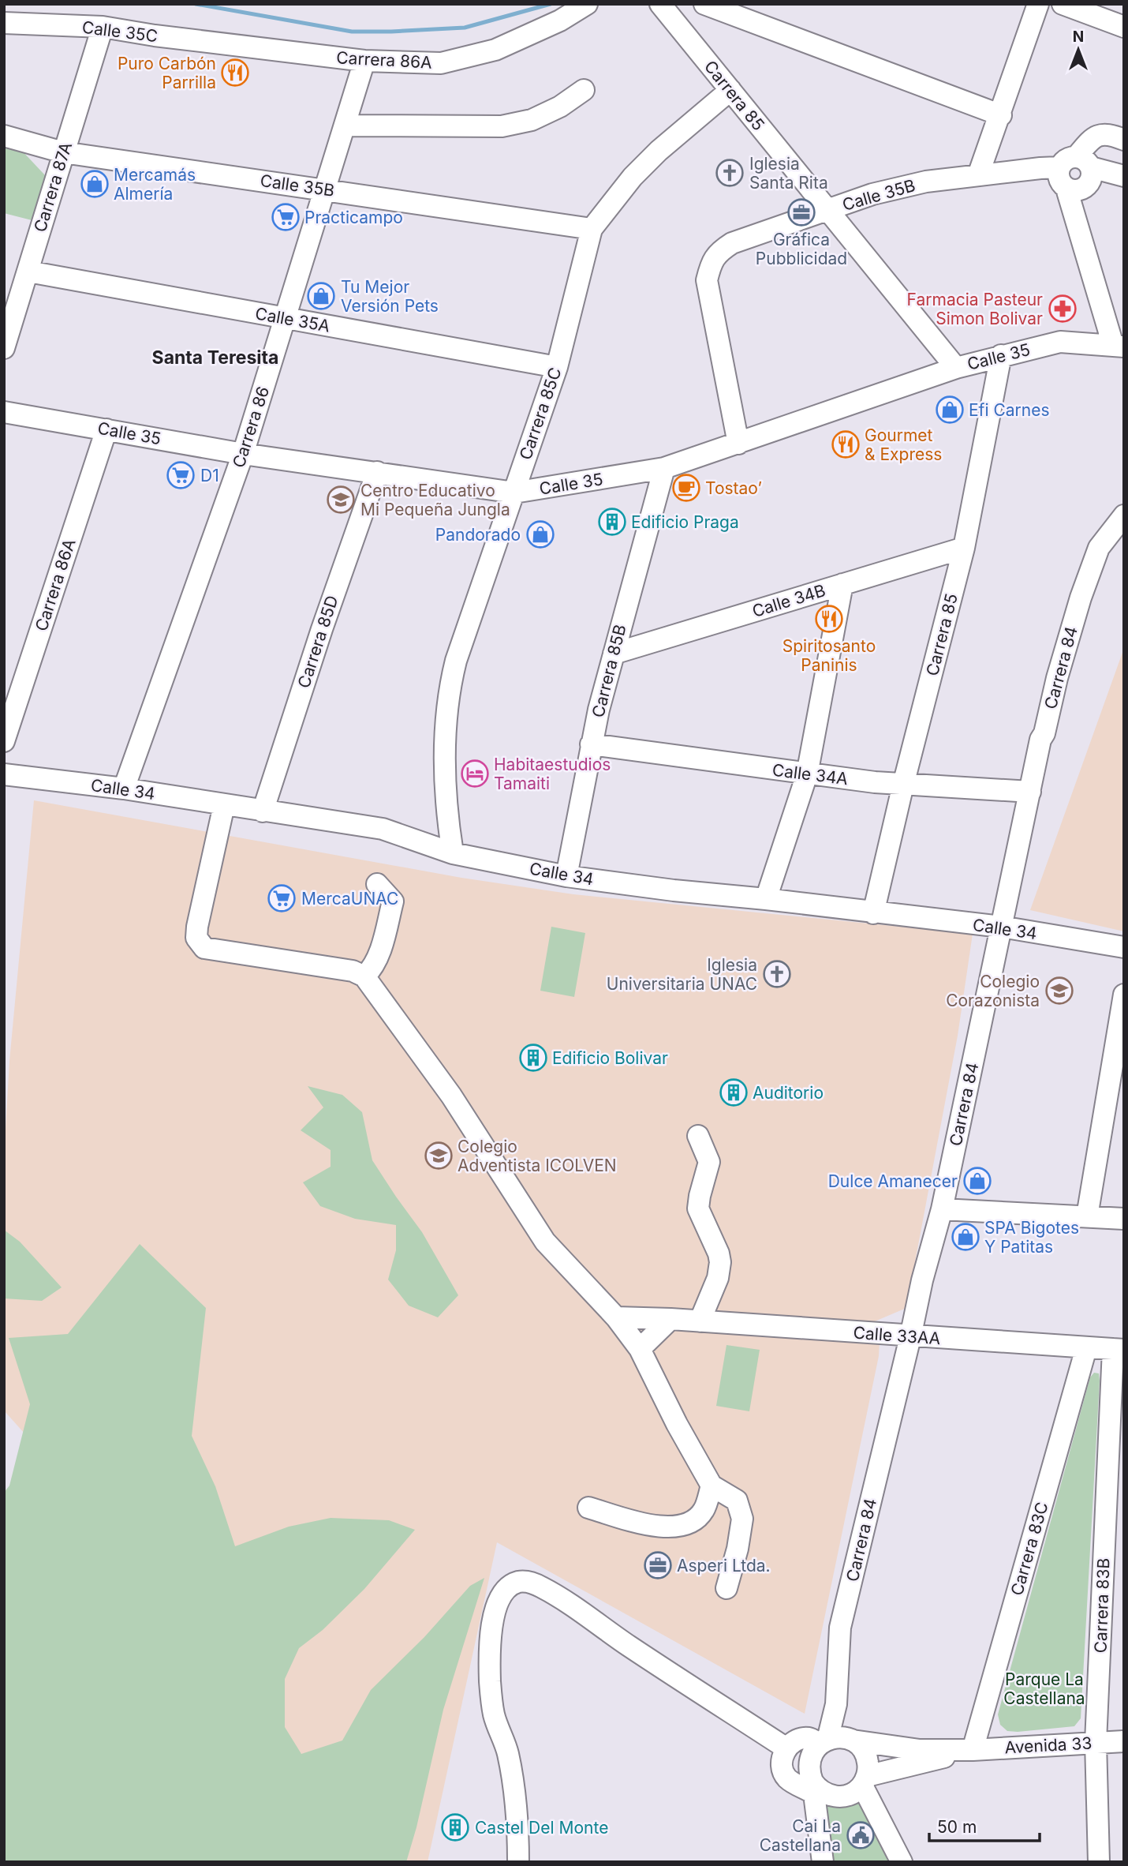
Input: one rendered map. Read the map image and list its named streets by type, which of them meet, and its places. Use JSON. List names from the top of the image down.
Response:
{
  "streets": {
    "street": [
      "Calle 35C",
      "Carrera 86A",
      "Carrera 85",
      "Calle 35B",
      "Carrera 87A",
      "Calle 35A",
      "Calle 35",
      "Carrera 85C",
      "Carrera 86",
      "Calle 34B",
      "Carrera 85D",
      "Carrera 84",
      "Carrera 85B",
      "Calle 34A",
      "Calle 34",
      "Calle 33AA",
      "Carrera 83C",
      "Carrera 83B",
      "Avenida 33"
    ]
  },
  "crossings": [
    ["Calle 35C", "Carrera 86A"],
    ["Calle 35C", "Carrera 87A"],
    ["Carrera 86A", "Calle 35"],
    ["Carrera 86A", "Carrera 86"],
    ["Carrera 85", "Calle 35B"],
    ["Carrera 85", "Calle 35"],
    ["Carrera 85", "Carrera 85C"],
    ["Carrera 85", "Calle 34B"],
    ["Carrera 85", "Calle 34A"],
    ["Carrera 85", "Calle 34"],
    ["Calle 35B", "Carrera 87A"],
    ["Calle 35B", "Calle 35"],
    ["Calle 35B", "Carrera 85C"],
    ["Calle 35B", "Carrera 86"],
    ["Carrera 87A", "Calle 35A"],
    ["Calle 35A", "Carrera 85C"],
    ["Calle 35A", "Carrera 86"],
    ["Calle 35", "Carrera 85C"],
    ["Calle 35", "Carrera 86"],
    ["Calle 35", "Carrera 85D"],
    ["Calle 35", "Carrera 85B"],
    ["Carrera 85C", "Calle 34"],
    ["Carrera 86", "Calle 34"],
    ["Calle 34B", "Carrera 85B"],
    ["Carrera 85D", "Calle 34"],
    ["Carrera 84", "Calle 34A"],
    ["Carrera 84", "Calle 34"],
    ["Carrera 84", "Calle 33AA"],
    ["Carrera 84", "Avenida 33"],
    ["Carrera 85B", "Calle 34A"],
    ["Carrera 85B", "Calle 34"],
    ["Calle 33AA", "Carrera 83C"],
    ["Calle 33AA", "Carrera 83B"],
    ["Carrera 83C", "Avenida 33"],
    ["Carrera 83B", "Avenida 33"]
  ],
  "districts": ["Santa Teresita"],
  "parks": ["Parque La Castellana"],
  "places": {
    "restaurant": ["Puro Carbón Parrilla", "Gourmet & Express", "Spiritosanto Paninis"],
    "church": ["Iglesia Santa Rita", "Iglesia Universitaria UNAC"],
    "shop": [
      "Mercamás Almería",
      "Tu Mejor Versión Pets",
      "Efi Carnes",
      "Pandorado",
      "Dulce Amanecer",
      "SPA Bigotes Y Patitas"
    ],
    "office": ["Gráfica Pubblicidad", "Asperi Ltda."],
    "supermarket": ["Practicampo", "D1", "MercaUNAC"],
    "pharmacy": ["Farmacia Pasteur Simon Bolivar"],
    "cafe": ["Tostao’"],
    "school or university": ["Centro Educativo Mi Pequeña Jungla", "Colegio Corazonista", "Colegio Adventista ICOLVEN"],
    "building": [
      "Edificio Praga",
      "Edificio Bolivar",
      "Auditorio",
      "Castel Del Monte"
    ],
    "hotel": ["Habitaestudios Tamaiti"],
    "public building": ["Cai La Castellana"]
  },
  "scale_bar": "50 m",
  "north": "top"
}
